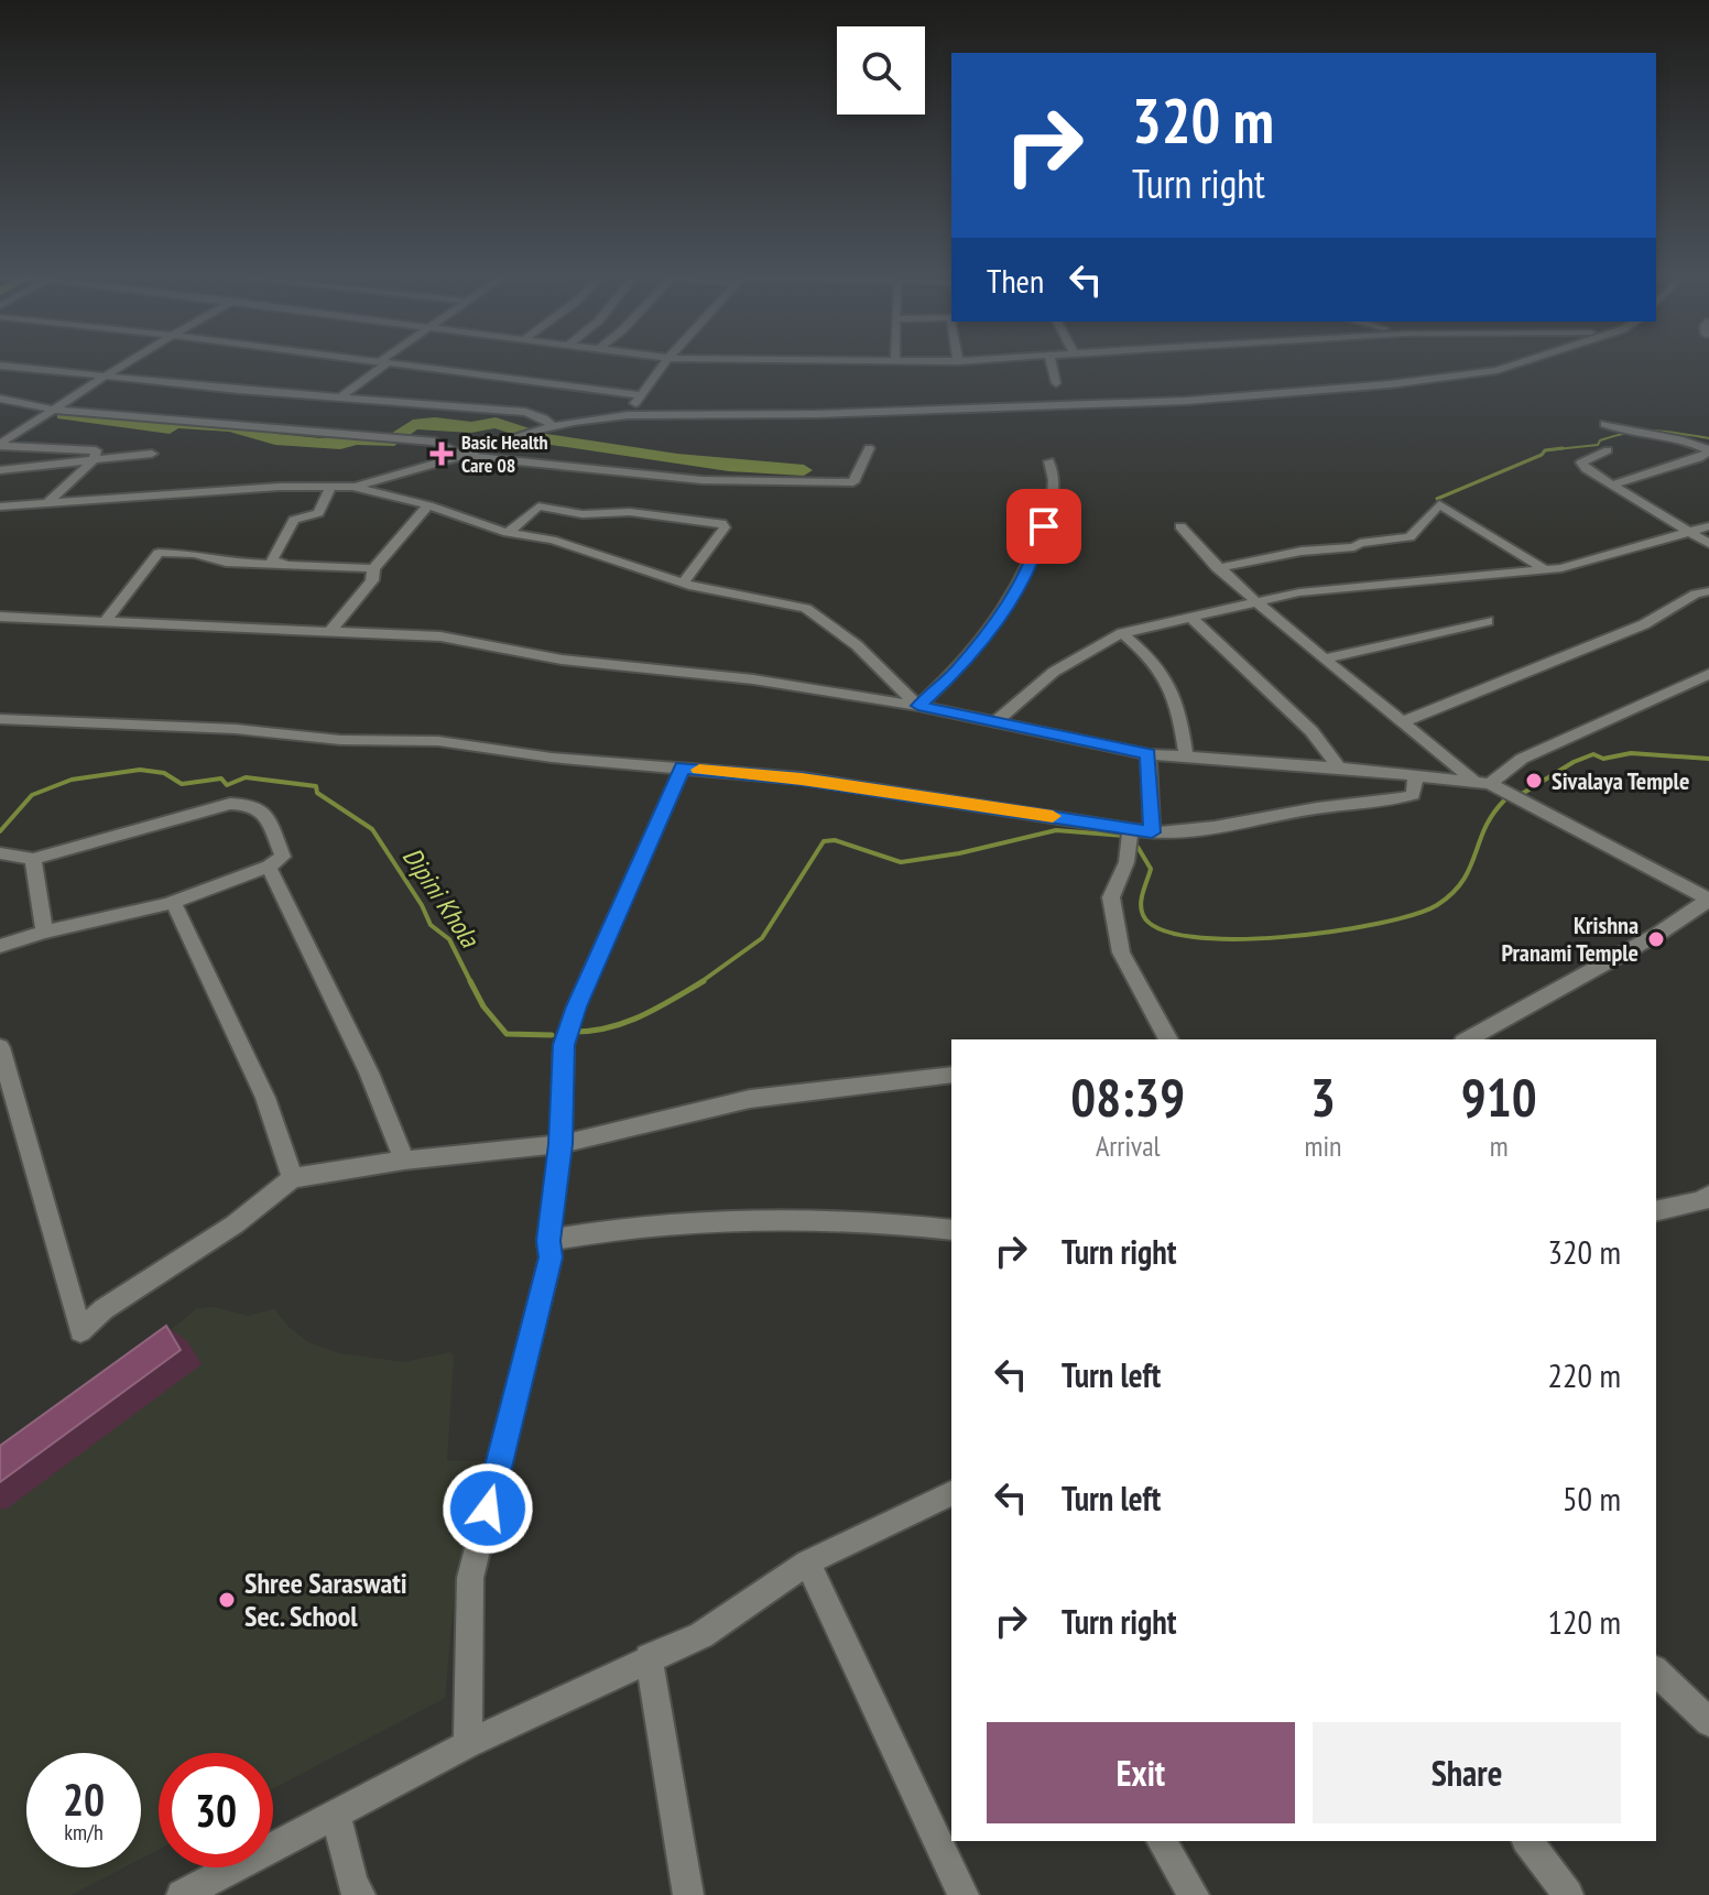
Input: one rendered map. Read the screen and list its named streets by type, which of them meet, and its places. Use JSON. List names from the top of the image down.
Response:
{
  "water": ["Dipini Khola"],
  "places": {
    "health": ["Basic Health Care 08"],
    "other": ["Sivalaya Temple", "Krishna Pranami Temple", "Shree Saraswati Sec. School"]
  },
  "page": {
    "turn": ["320 m", "Turn right"],
    "then": "Then",
    "eta": [
      "08:39",
      "Arrival",
      "3",
      "min",
      "910",
      "m"
    ],
    "list": [
      {
        "name": "Turn right",
        "value": "320 m"
      },
      {
        "name": "Turn left",
        "value": "220 m"
      },
      {
        "name": "Turn left",
        "value": "50 m"
      },
      {
        "name": "Turn right",
        "value": "120 m"
      }
    ],
    "buttons": ["Exit", "Share"],
    "speed": "20 km/h",
    "limit": "30"
  }
}
